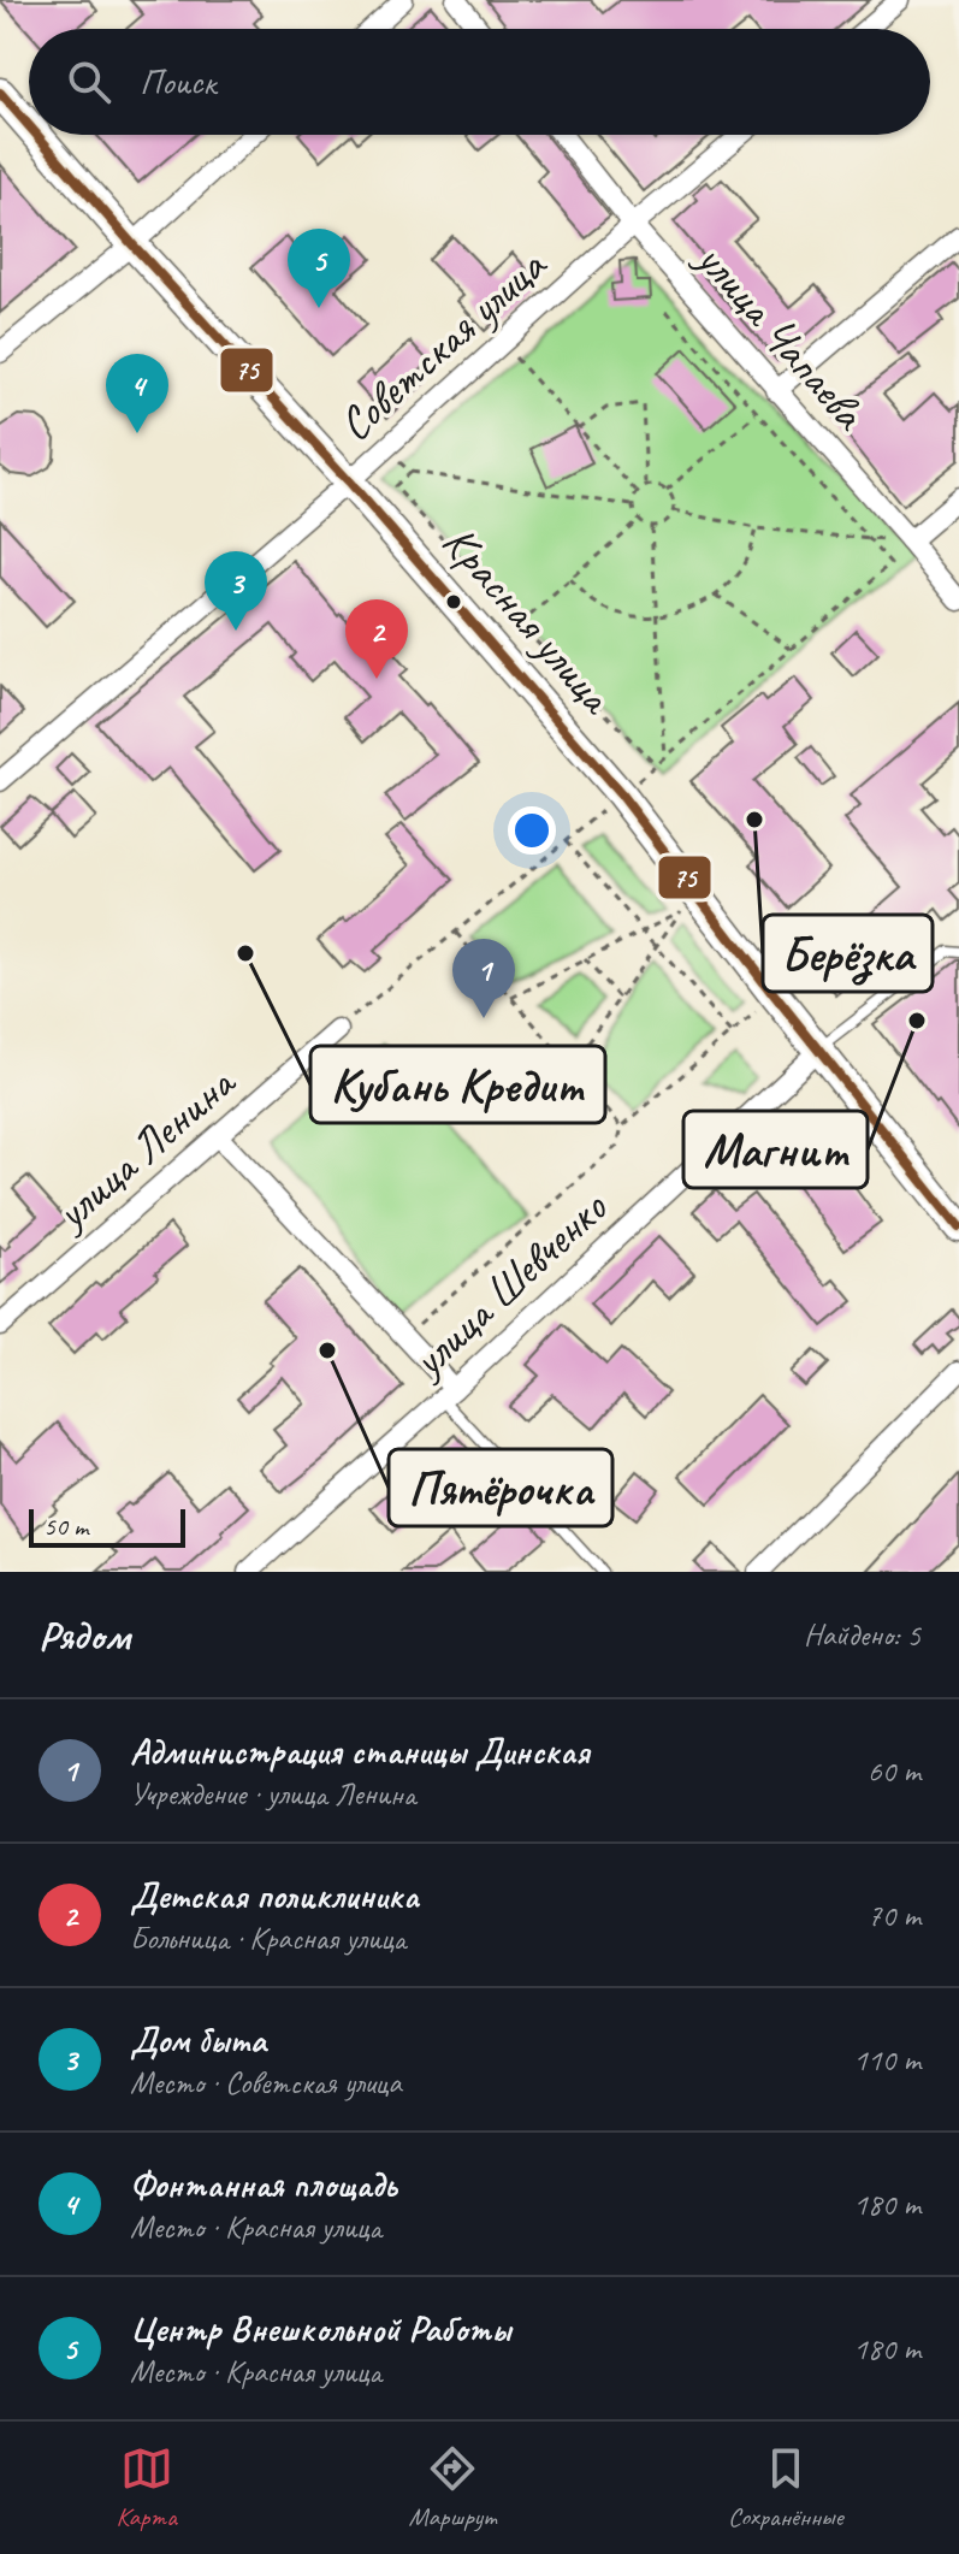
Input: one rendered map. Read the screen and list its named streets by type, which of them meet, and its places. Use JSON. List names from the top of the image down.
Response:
{
  "streets": {
    "main road": ["Красная улица"],
    "street": [
      "улица Чапаева",
      "Советская улица",
      "улица Ленина",
      "улица Шевченко"
    ]
  },
  "crossings": [
    ["улица Чапаева", "Советская улица"],
    ["Советская улица", "Красная улица"],
    ["Красная улица", "улица Шевченко"]
  ],
  "places": [
    "Берёзка",
    "Кубань Кредит",
    "Магнит",
    "Пятёрочка"
  ],
  "lines": ["transit line 75"],
  "scale_bar": "50 m",
  "page": {
    "search": "Поиск",
    "pins": [
      "5",
      "4",
      "3",
      "2",
      "1"
    ],
    "scale": "50 m",
    "heading": ["Рядом", "Найдено: 5"],
    "list": [
      {
        "mark": "1",
        "name": "Администрация станицы Динская",
        "note": "Учреждение · улица Ленина",
        "value": "60 m"
      },
      {
        "mark": "2",
        "name": "Детская поликлиника",
        "note": "Больница · Красная улица",
        "value": "70 m"
      },
      {
        "mark": "3",
        "name": "Дом быта",
        "note": "Место · Советская улица",
        "value": "110 m"
      },
      {
        "mark": "4",
        "name": "Фонтанная площадь",
        "note": "Место · Красная улица",
        "value": "180 m"
      },
      {
        "mark": "5",
        "name": "Центр Внешкольной Работы",
        "note": "Место · Красная улица",
        "value": "180 m"
      }
    ],
    "nav": ["Карта", "Маршрут", "Сохранённые"]
  }
}
